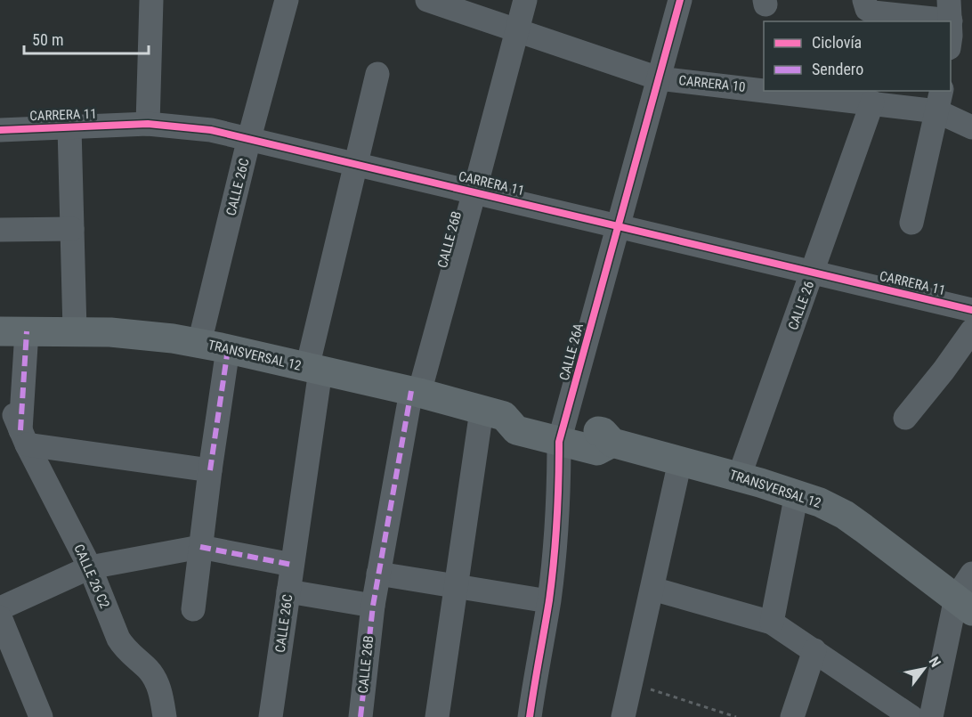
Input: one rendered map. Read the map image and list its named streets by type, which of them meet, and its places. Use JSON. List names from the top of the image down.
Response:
{
  "streets": {
    "main road": ["TRANSVERSAL 12"],
    "street": [
      "CARRERA 10",
      "CARRERA 11",
      "CALLE 26C",
      "CALLE 26B",
      "CALLE 26",
      "CALLE 26A",
      "CALLE 26 C2"
    ]
  },
  "crossings": [
    ["CARRERA 10", "CALLE 26B"],
    ["CARRERA 10", "CALLE 26"],
    ["CARRERA 10", "CALLE 26A"],
    ["CARRERA 11", "CALLE 26C"],
    ["CARRERA 11", "CALLE 26B"],
    ["CARRERA 11", "CALLE 26"],
    ["CARRERA 11", "CALLE 26A"],
    ["CALLE 26C", "TRANSVERSAL 12"],
    ["CALLE 26B", "TRANSVERSAL 12"],
    ["CALLE 26", "TRANSVERSAL 12"],
    ["CALLE 26A", "TRANSVERSAL 12"]
  ],
  "legend": ["Ciclovía", "Sendero"],
  "scale_bar": "50 m",
  "north": "top right"
}
